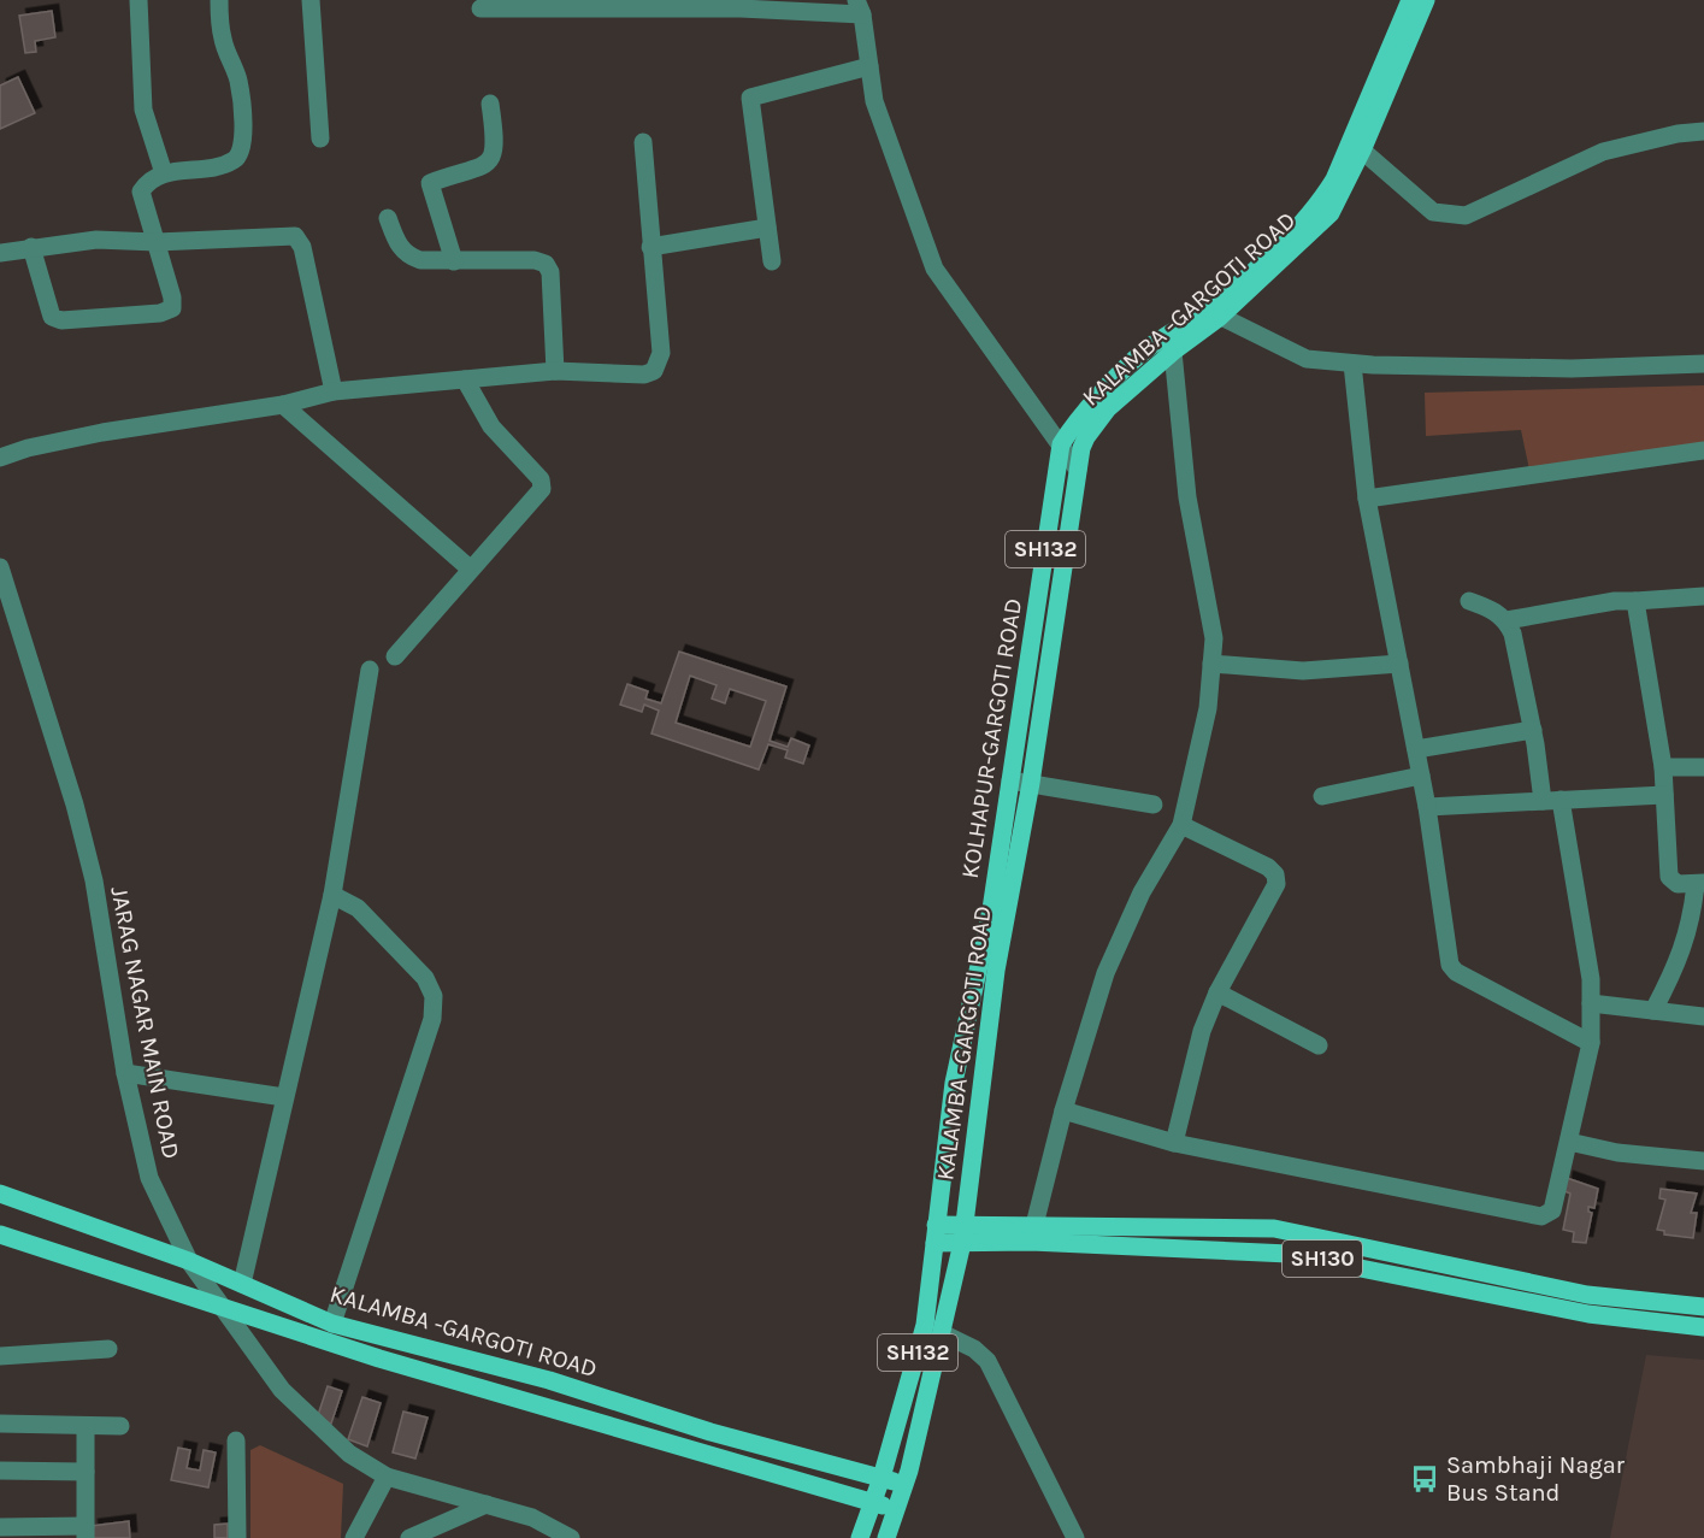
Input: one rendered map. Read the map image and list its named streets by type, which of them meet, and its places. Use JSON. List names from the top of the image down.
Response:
{
  "streets": {
    "main road": [
      "KALAMBA -GARGOTI ROAD",
      "SH132",
      "KOLHAPUR-GARGOTI ROAD",
      "SH130"
    ],
    "street": ["JARAG NAGAR MAIN ROAD"]
  },
  "crossings": [
    ["KALAMBA -GARGOTI ROAD", "KOLHAPUR-GARGOTI ROAD"],
    ["KALAMBA -GARGOTI ROAD", "JARAG NAGAR MAIN ROAD"],
    ["KALAMBA -GARGOTI ROAD", "SH130"],
    ["KOLHAPUR-GARGOTI ROAD", "SH130"]
  ],
  "places": {
    "bus stop": ["Sambhaji Nagar Bus Stand"]
  }
}
